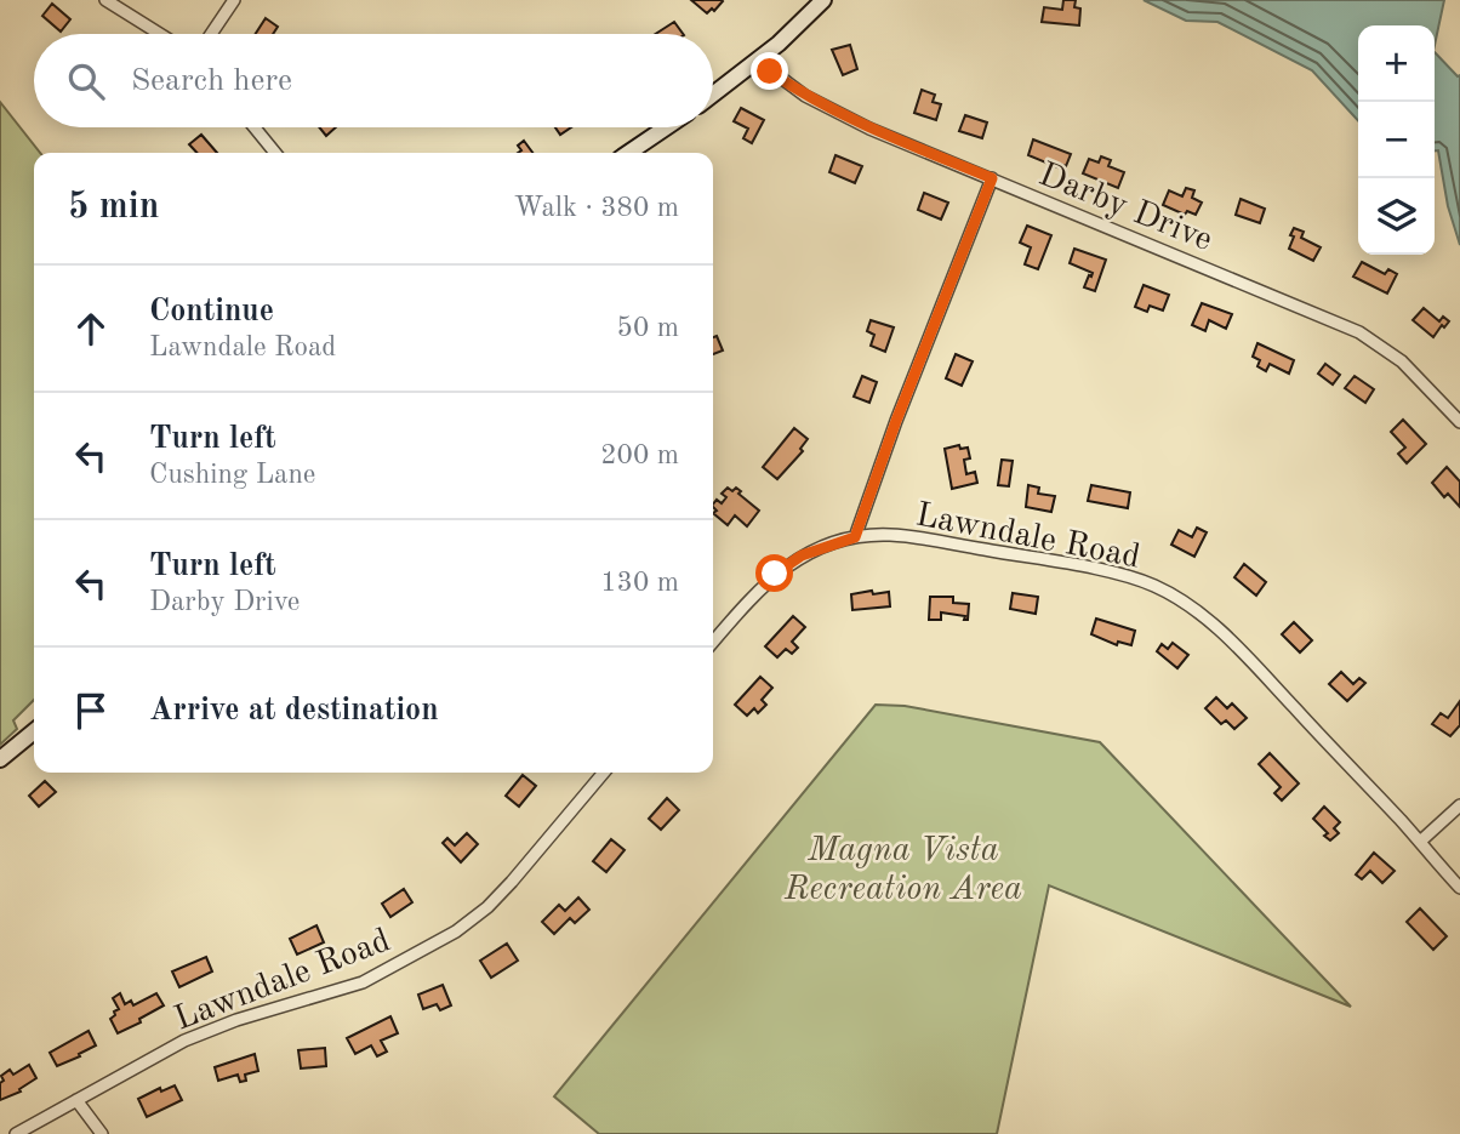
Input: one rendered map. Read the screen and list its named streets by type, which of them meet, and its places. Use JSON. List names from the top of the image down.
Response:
{
  "streets": {
    "street": ["Darby Drive", "Lawndale Road"]
  },
  "parks": ["Magna Vista Recreation Area"],
  "page": {
    "map_buttons": ["+", "−"],
    "search": "Search here",
    "heading": ["5 min", "Walk · 380 m"],
    "list": [
      ["Continue", "Lawndale Road", "50 m"],
      ["Turn left", "Cushing Lane", "200 m"],
      ["Turn left", "Darby Drive", "130 m"],
      "Arrive at destination"
    ]
  }
}
